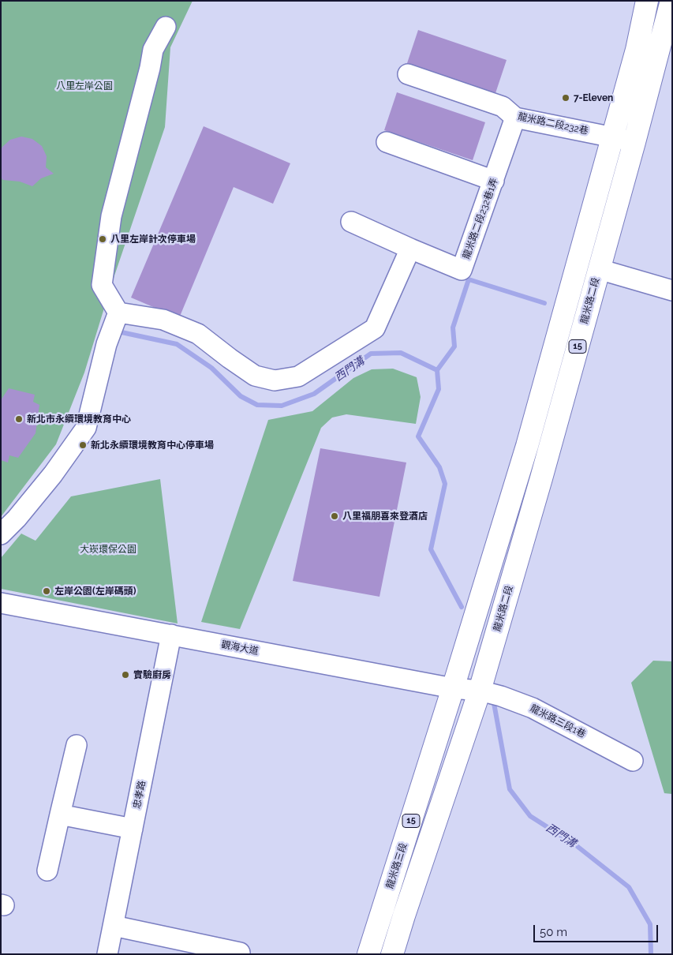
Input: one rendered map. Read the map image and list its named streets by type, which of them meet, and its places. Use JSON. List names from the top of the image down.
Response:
{
  "streets": {
    "main road": ["龍米路二段", "15", "龍米路三段"],
    "street": [
      "龍米路二段232巷",
      "龍米路二段232巷1弄",
      "觀海大道",
      "龍米路三段1巷",
      "忠孝路"
    ]
  },
  "crossings": [
    ["龍米路二段232巷", "龍米路二段232巷1弄"],
    ["龍米路二段232巷", "龍米路二段"],
    ["龍米路二段232巷", "15"],
    ["龍米路二段", "15"],
    ["龍米路二段", "觀海大道"],
    ["龍米路二段", "龍米路三段1巷"],
    ["15", "觀海大道"],
    ["15", "龍米路三段1巷"],
    ["15", "龍米路三段"],
    ["觀海大道", "龍米路三段1巷"],
    ["觀海大道", "忠孝路"],
    ["觀海大道", "龍米路三段"]
  ],
  "water": ["西門溝"],
  "parks": ["八里左岸公園", "大崁環保公園"],
  "places": [
    "7-Eleven",
    "八里左岸計次停車場",
    "新北市永續環境教育中心",
    "新北永續環境教育中心停車場",
    "八里福朋喜來登酒店",
    "左岸公園(左岸碼頭)",
    "實驗廚房"
  ],
  "scale_bar": "50 m"
}
